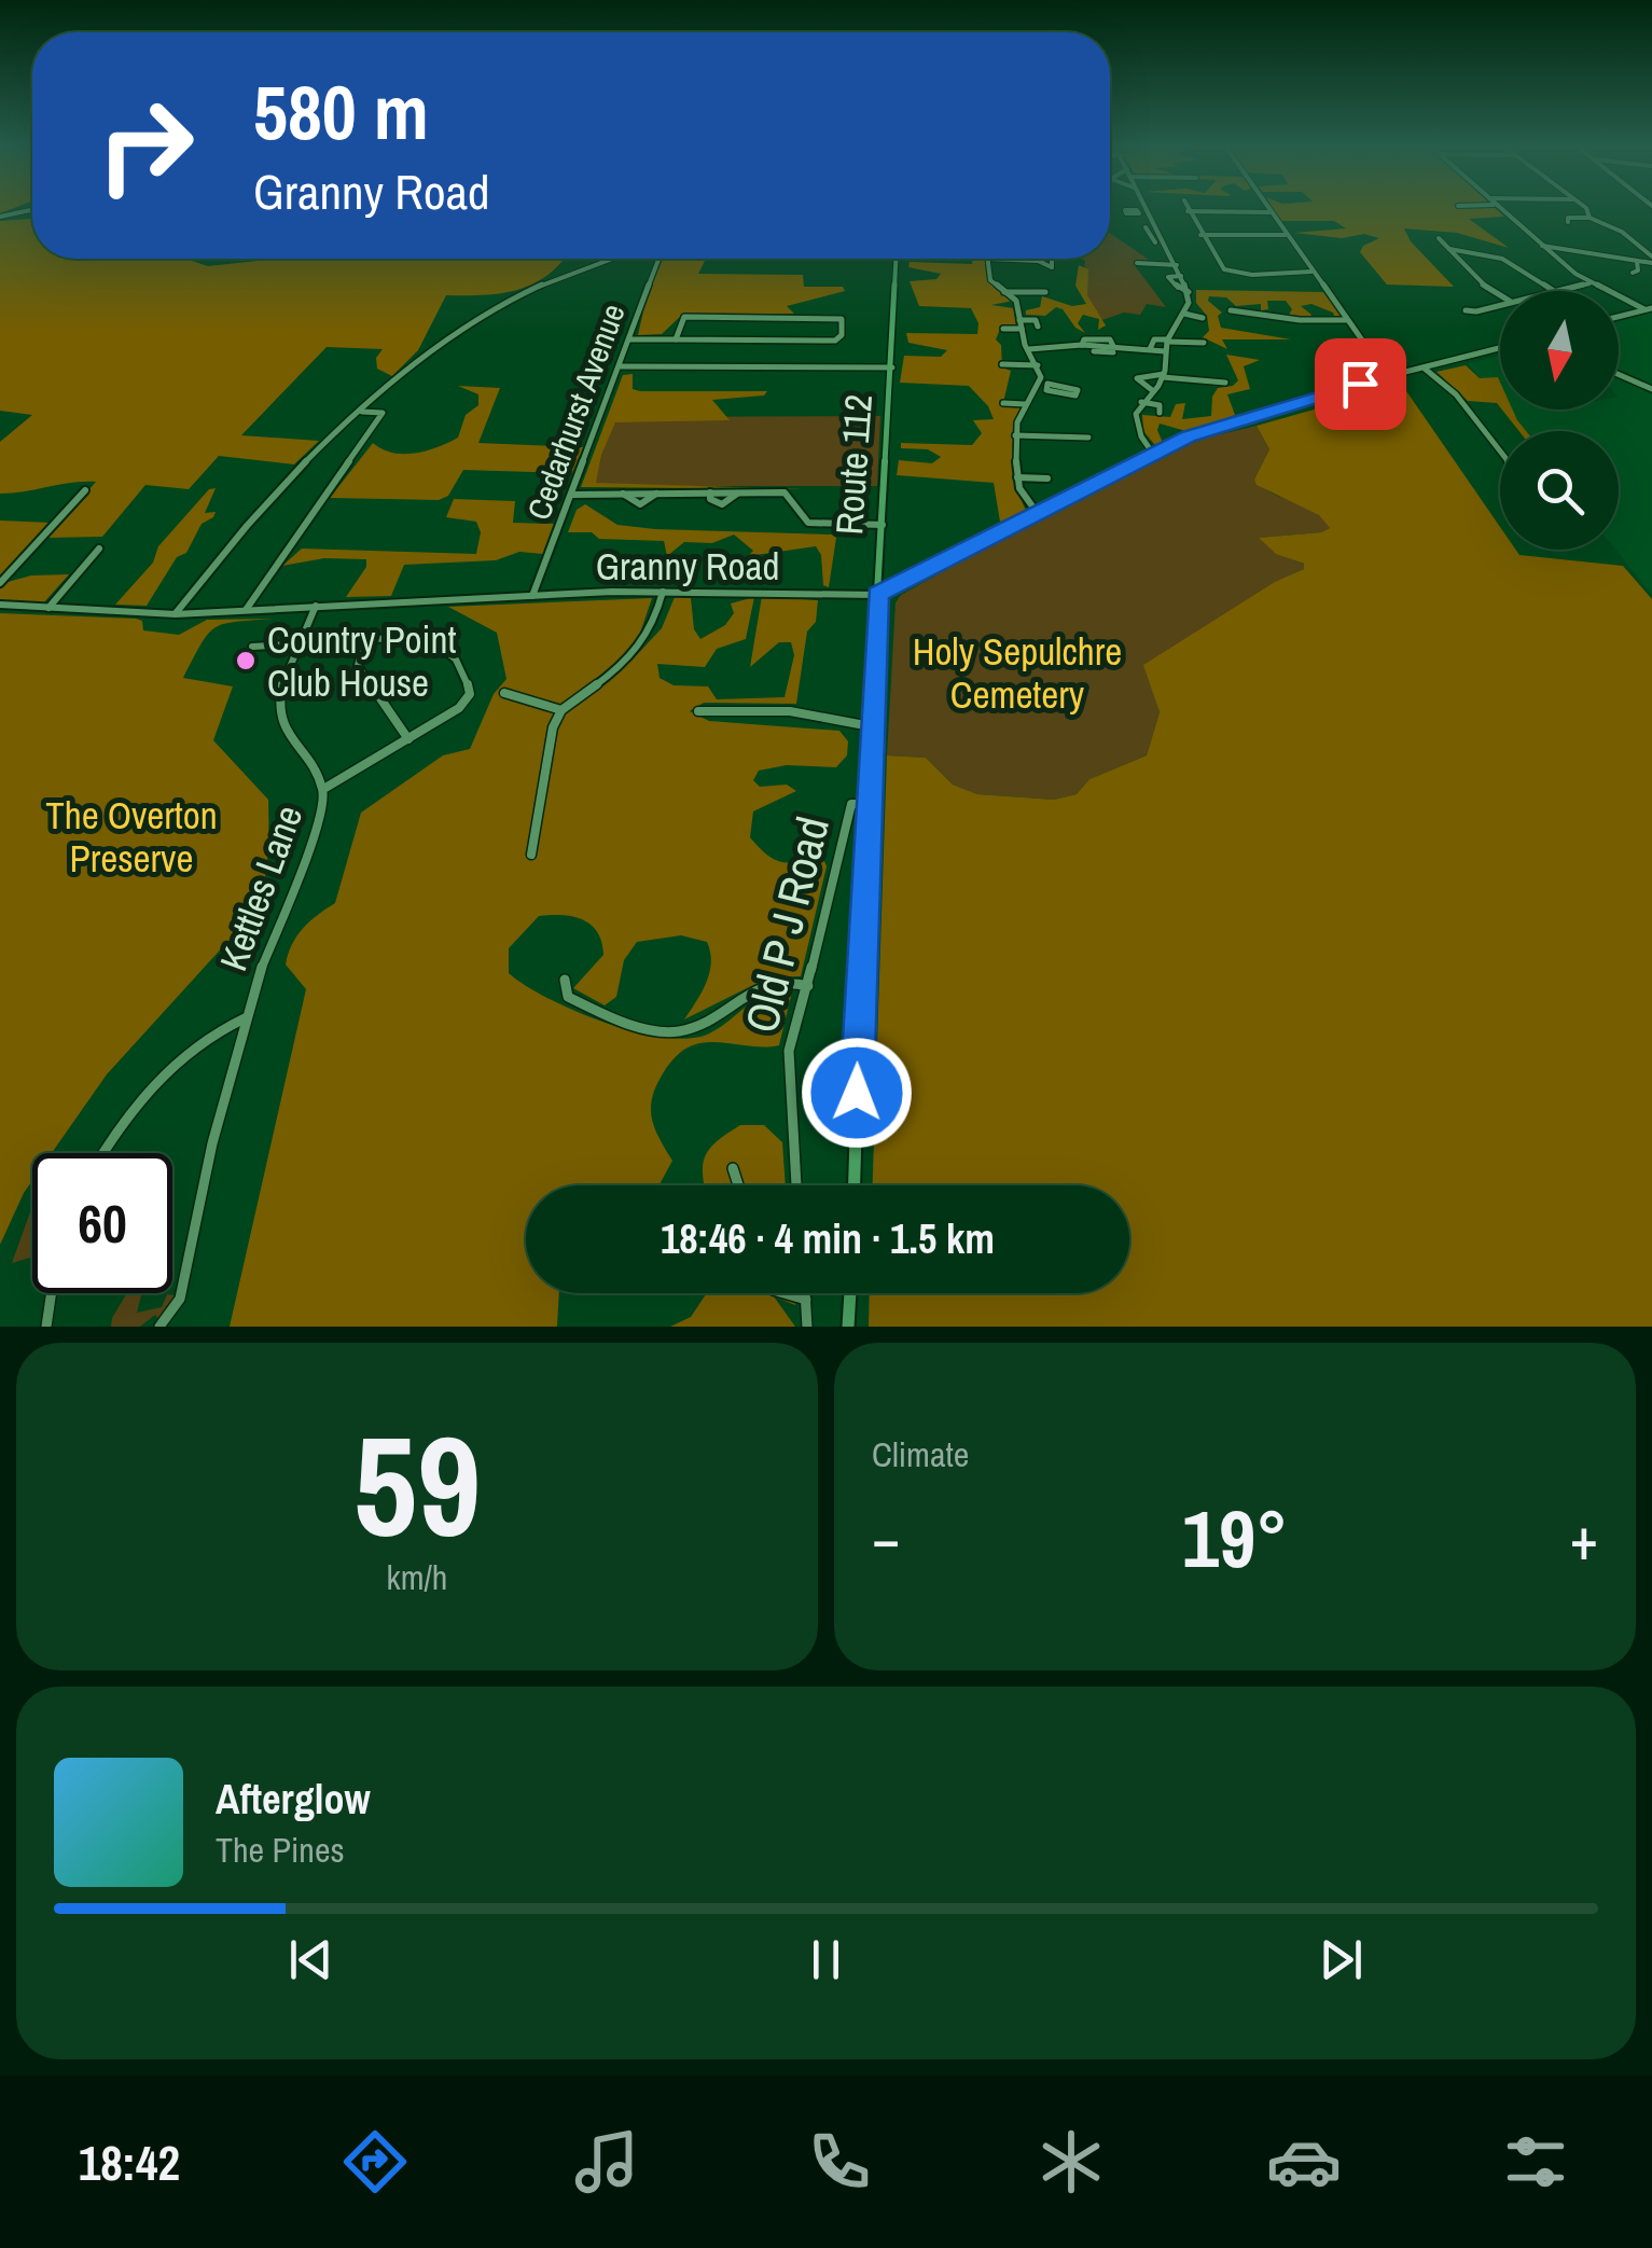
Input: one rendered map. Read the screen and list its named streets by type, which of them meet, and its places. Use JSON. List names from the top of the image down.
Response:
{
  "streets": {
    "main road": ["Route 112"],
    "street": [
      "Cedarhurst Avenue",
      "Granny Road",
      "Kettles Lane",
      "Old P J Road"
    ]
  },
  "crossings": [
    ["Cedarhurst Avenue", "Granny Road"],
    ["Route 112", "Granny Road"],
    ["Route 112", "Old P J Road"],
    ["Granny Road", "Kettles Lane"]
  ],
  "parks": ["Holy Sepulchre Cemetery", "The Overton Preserve"],
  "places": ["Country Point Club House"],
  "north": "bottom",
  "page": {
    "turn": ["580 m", "Granny Road"],
    "limit": "60",
    "trip": "18:46 · 4 min · 1.5 km",
    "tile": [
      ["59", "km/h"],
      "Climate"
    ],
    "heat": ["−", "19°", "+"],
    "song": ["Afterglow", "The Pines"],
    "tabs": "18:42"
  }
}
